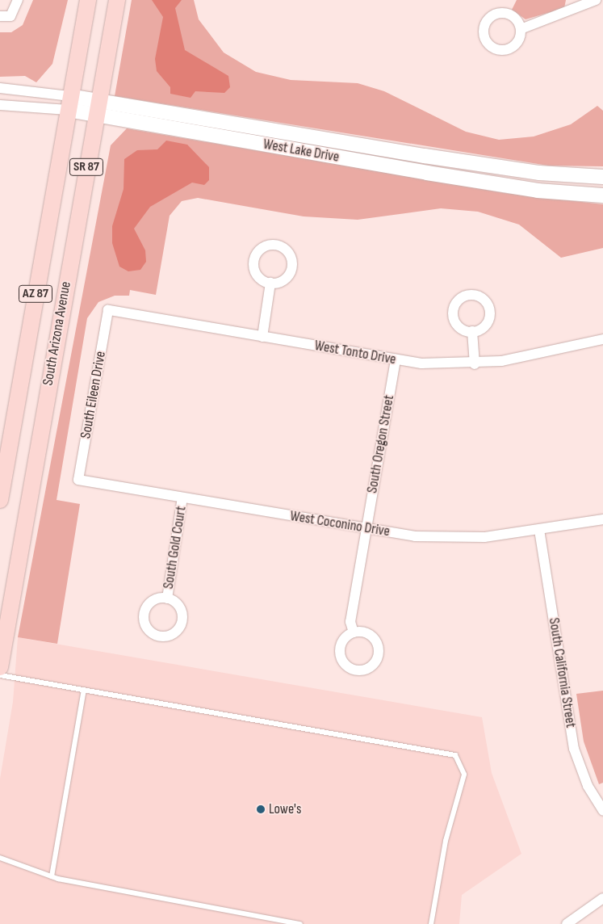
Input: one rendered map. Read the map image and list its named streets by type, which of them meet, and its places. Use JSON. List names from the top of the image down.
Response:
{
  "streets": {
    "main road": ["SR 87", "AZ 87", "South Arizona Avenue"],
    "street": [
      "West Lake Drive",
      "West Tonto Drive",
      "South Eileen Drive",
      "South Oregon Street",
      "West Coconino Drive",
      "South Gold Court",
      "South California Street"
    ]
  },
  "crossings": [
    ["West Lake Drive", "South Arizona Avenue"],
    ["West Tonto Drive", "South Eileen Drive"],
    ["West Tonto Drive", "South Oregon Street"],
    ["South Eileen Drive", "West Coconino Drive"],
    ["South Oregon Street", "West Coconino Drive"],
    ["West Coconino Drive", "South Gold Court"],
    ["West Coconino Drive", "South California Street"]
  ],
  "places": ["Lowe's"]
}
